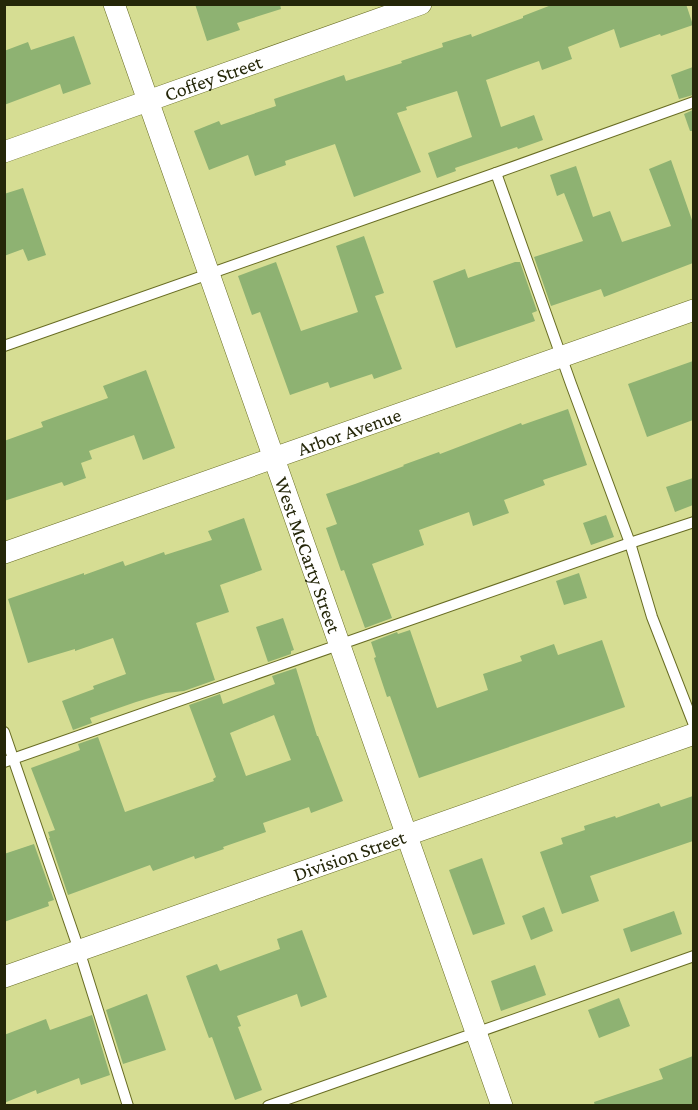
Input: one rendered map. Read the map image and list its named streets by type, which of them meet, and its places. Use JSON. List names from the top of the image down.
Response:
{
  "streets": {
    "street": [
      "Coffey Street",
      "Arbor Avenue",
      "West McCarty Street",
      "Division Street"
    ]
  },
  "crossings": [
    ["Coffey Street", "West McCarty Street"],
    ["Arbor Avenue", "West McCarty Street"],
    ["West McCarty Street", "Division Street"]
  ]
}
